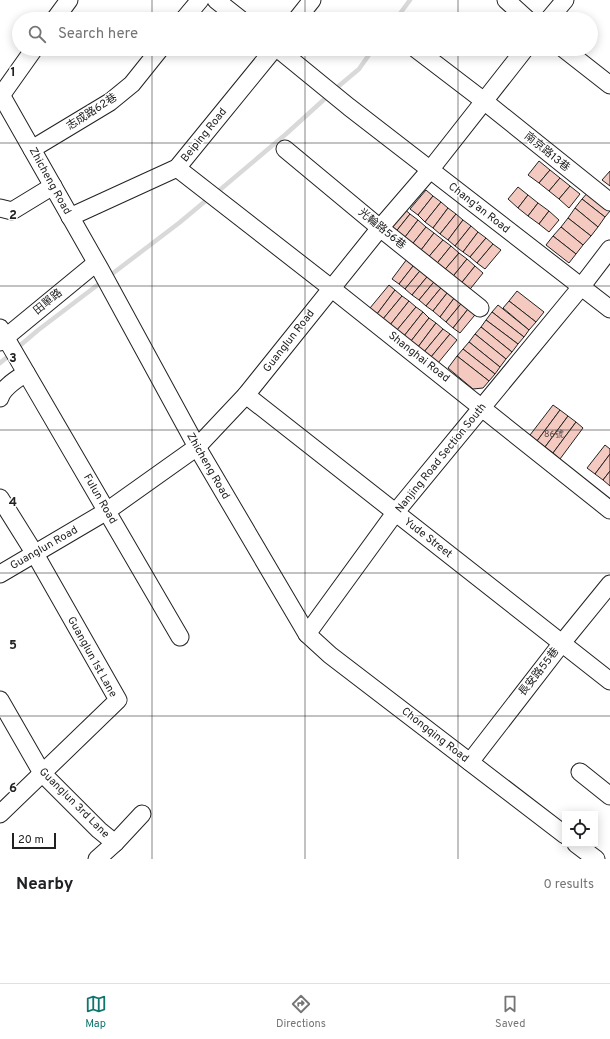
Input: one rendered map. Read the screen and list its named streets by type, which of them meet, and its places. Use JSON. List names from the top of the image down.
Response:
{
  "streets": {
    "street": [
      "志成路62巷",
      "Beiping Road",
      "南京路13巷",
      "Zhicheng Road",
      "Chang'an Road",
      "光輪路56巷",
      "田單路",
      "Guanglun Road",
      "Shanghai Road",
      "Nanjing Road Section South",
      "Fulun Road",
      "Yude Street",
      "Guanglun 1st Lane",
      "長安路55巷",
      "Chongqing Road",
      "Guanglun 3rd Lane"
    ]
  },
  "crossings": [
    ["志成路62巷", "Zhicheng Road"],
    ["Beiping Road", "Zhicheng Road"],
    ["Beiping Road", "Shanghai Road"],
    ["南京路13巷", "Guanglun Road"],
    ["Zhicheng Road", "田單路"],
    ["Zhicheng Road", "Guanglun Road"],
    ["Zhicheng Road", "Nanjing Road Section South"],
    ["Zhicheng Road", "Chongqing Road"],
    ["Chang'an Road", "Guanglun Road"],
    ["Chang'an Road", "Nanjing Road Section South"],
    ["光輪路56巷", "Guanglun Road"],
    ["田單路", "Fulun Road"],
    ["Guanglun Road", "Shanghai Road"],
    ["Guanglun Road", "Fulun Road"],
    ["Guanglun Road", "Yude Street"],
    ["Guanglun Road", "Guanglun 1st Lane"],
    ["Shanghai Road", "Nanjing Road Section South"],
    ["Nanjing Road Section South", "Yude Street"],
    ["Nanjing Road Section South", "Chongqing Road"],
    ["Yude Street", "長安路55巷"],
    ["Guanglun 1st Lane", "Guanglun 3rd Lane"],
    ["長安路55巷", "Chongqing Road"]
  ],
  "house_numbers": ["86號"],
  "scale_bar": "20 m",
  "page": {
    "search": "Search here",
    "scale": "20 m",
    "heading": ["Nearby", "0 results"],
    "nav": ["Map", "Directions", "Saved"]
  },
  "grid": {
    "rows": [
      "1",
      "2",
      "3",
      "4",
      "5",
      "6"
    ]
  }
}
